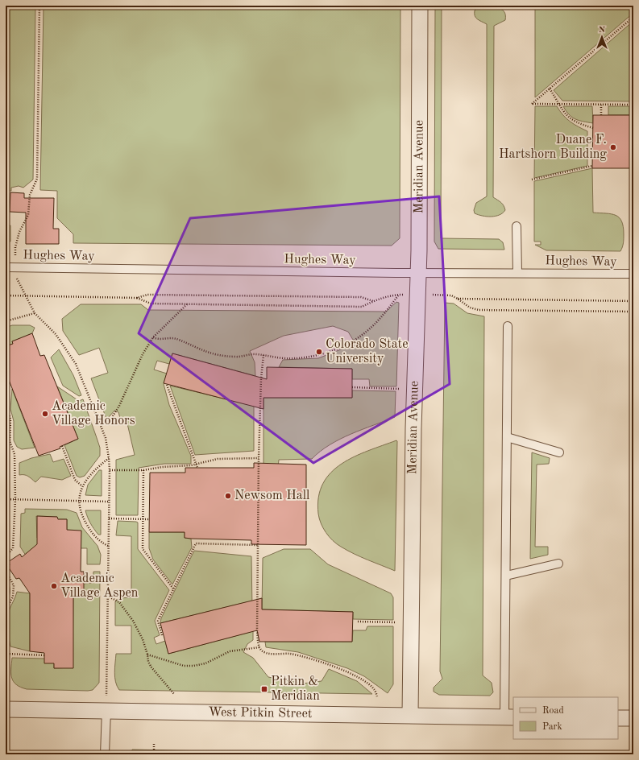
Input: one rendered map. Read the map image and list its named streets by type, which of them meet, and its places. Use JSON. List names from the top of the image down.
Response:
{
  "streets": {
    "street": ["Meridian Avenue", "West Pitkin Street"],
    "lane": ["Hughes Way"]
  },
  "crossings": [
    ["Meridian Avenue", "Hughes Way"],
    ["Meridian Avenue", "West Pitkin Street"]
  ],
  "places": {
    "other": [
      "Duane F. Hartshorn Building",
      "Colorado State University",
      "Academic Village Honors",
      "Newsom Hall",
      "Academic Village Aspen"
    ],
    "transit": ["Pitkin & Meridian"]
  },
  "legend": ["Road", "Park"],
  "north": "top"
}
